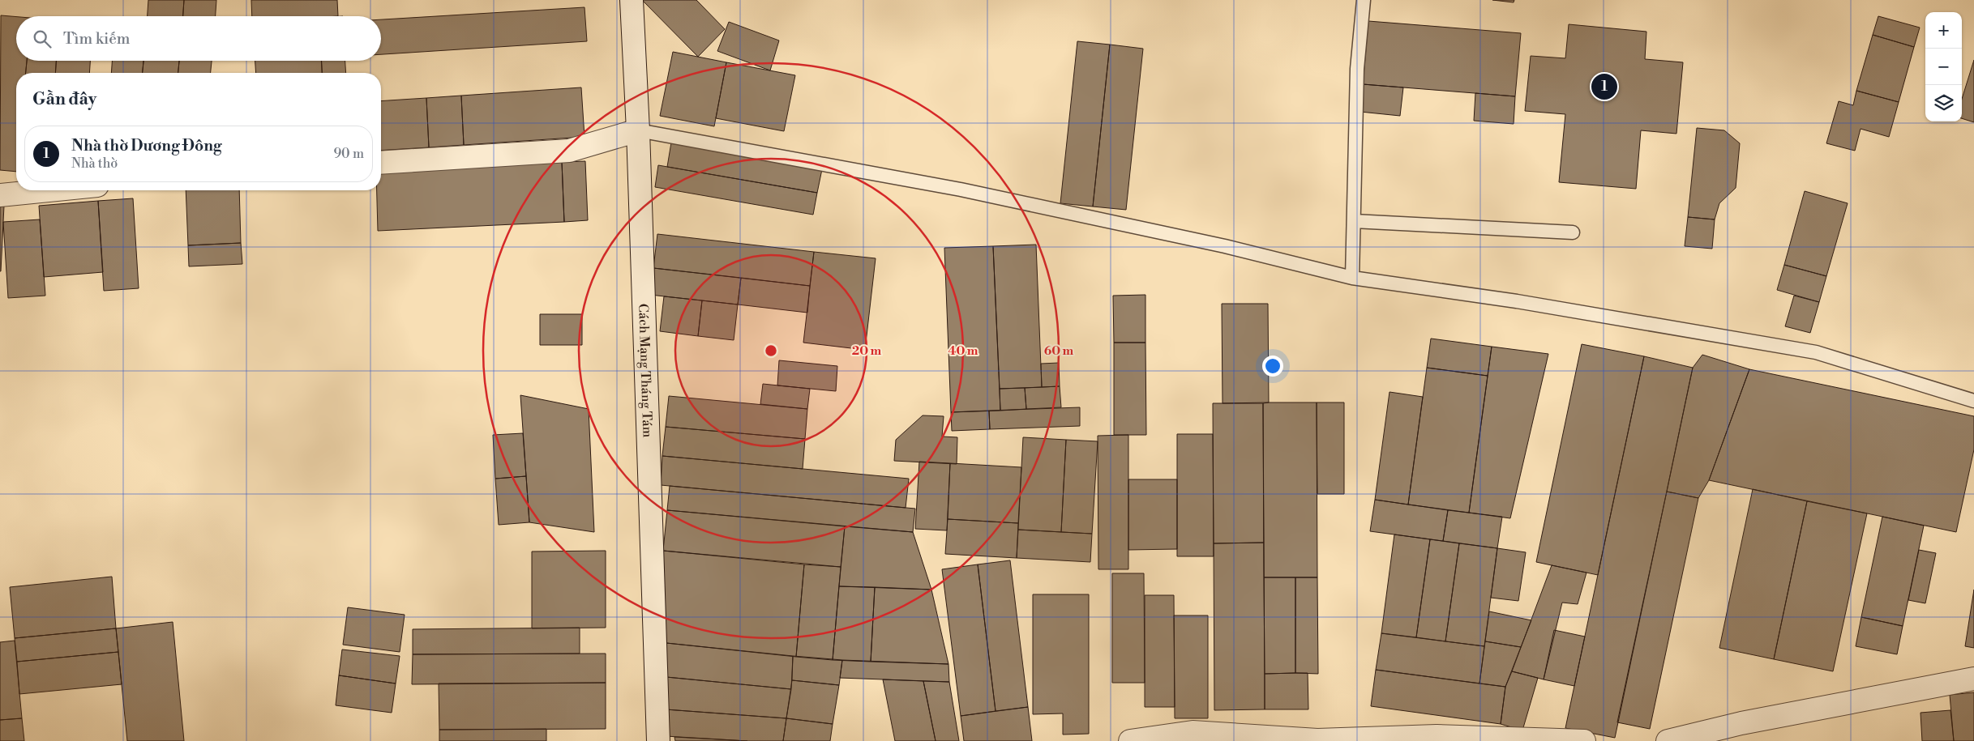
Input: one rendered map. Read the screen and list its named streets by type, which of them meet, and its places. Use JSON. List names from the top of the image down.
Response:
{
  "streets": {
    "street": ["Cách Mạng Tháng Tám"]
  },
  "page": {
    "map_buttons": ["+", "−"],
    "search": "Tìm kiếm",
    "pins": "1",
    "heading": "Gần đây",
    "list": [
      {
        "mark": "1",
        "name": "Nhà thờ Dương Đông",
        "note": "Nhà thờ",
        "value": "90 m"
      }
    ]
  },
  "rings": ["20 m", "40 m", "60 m"]
}
